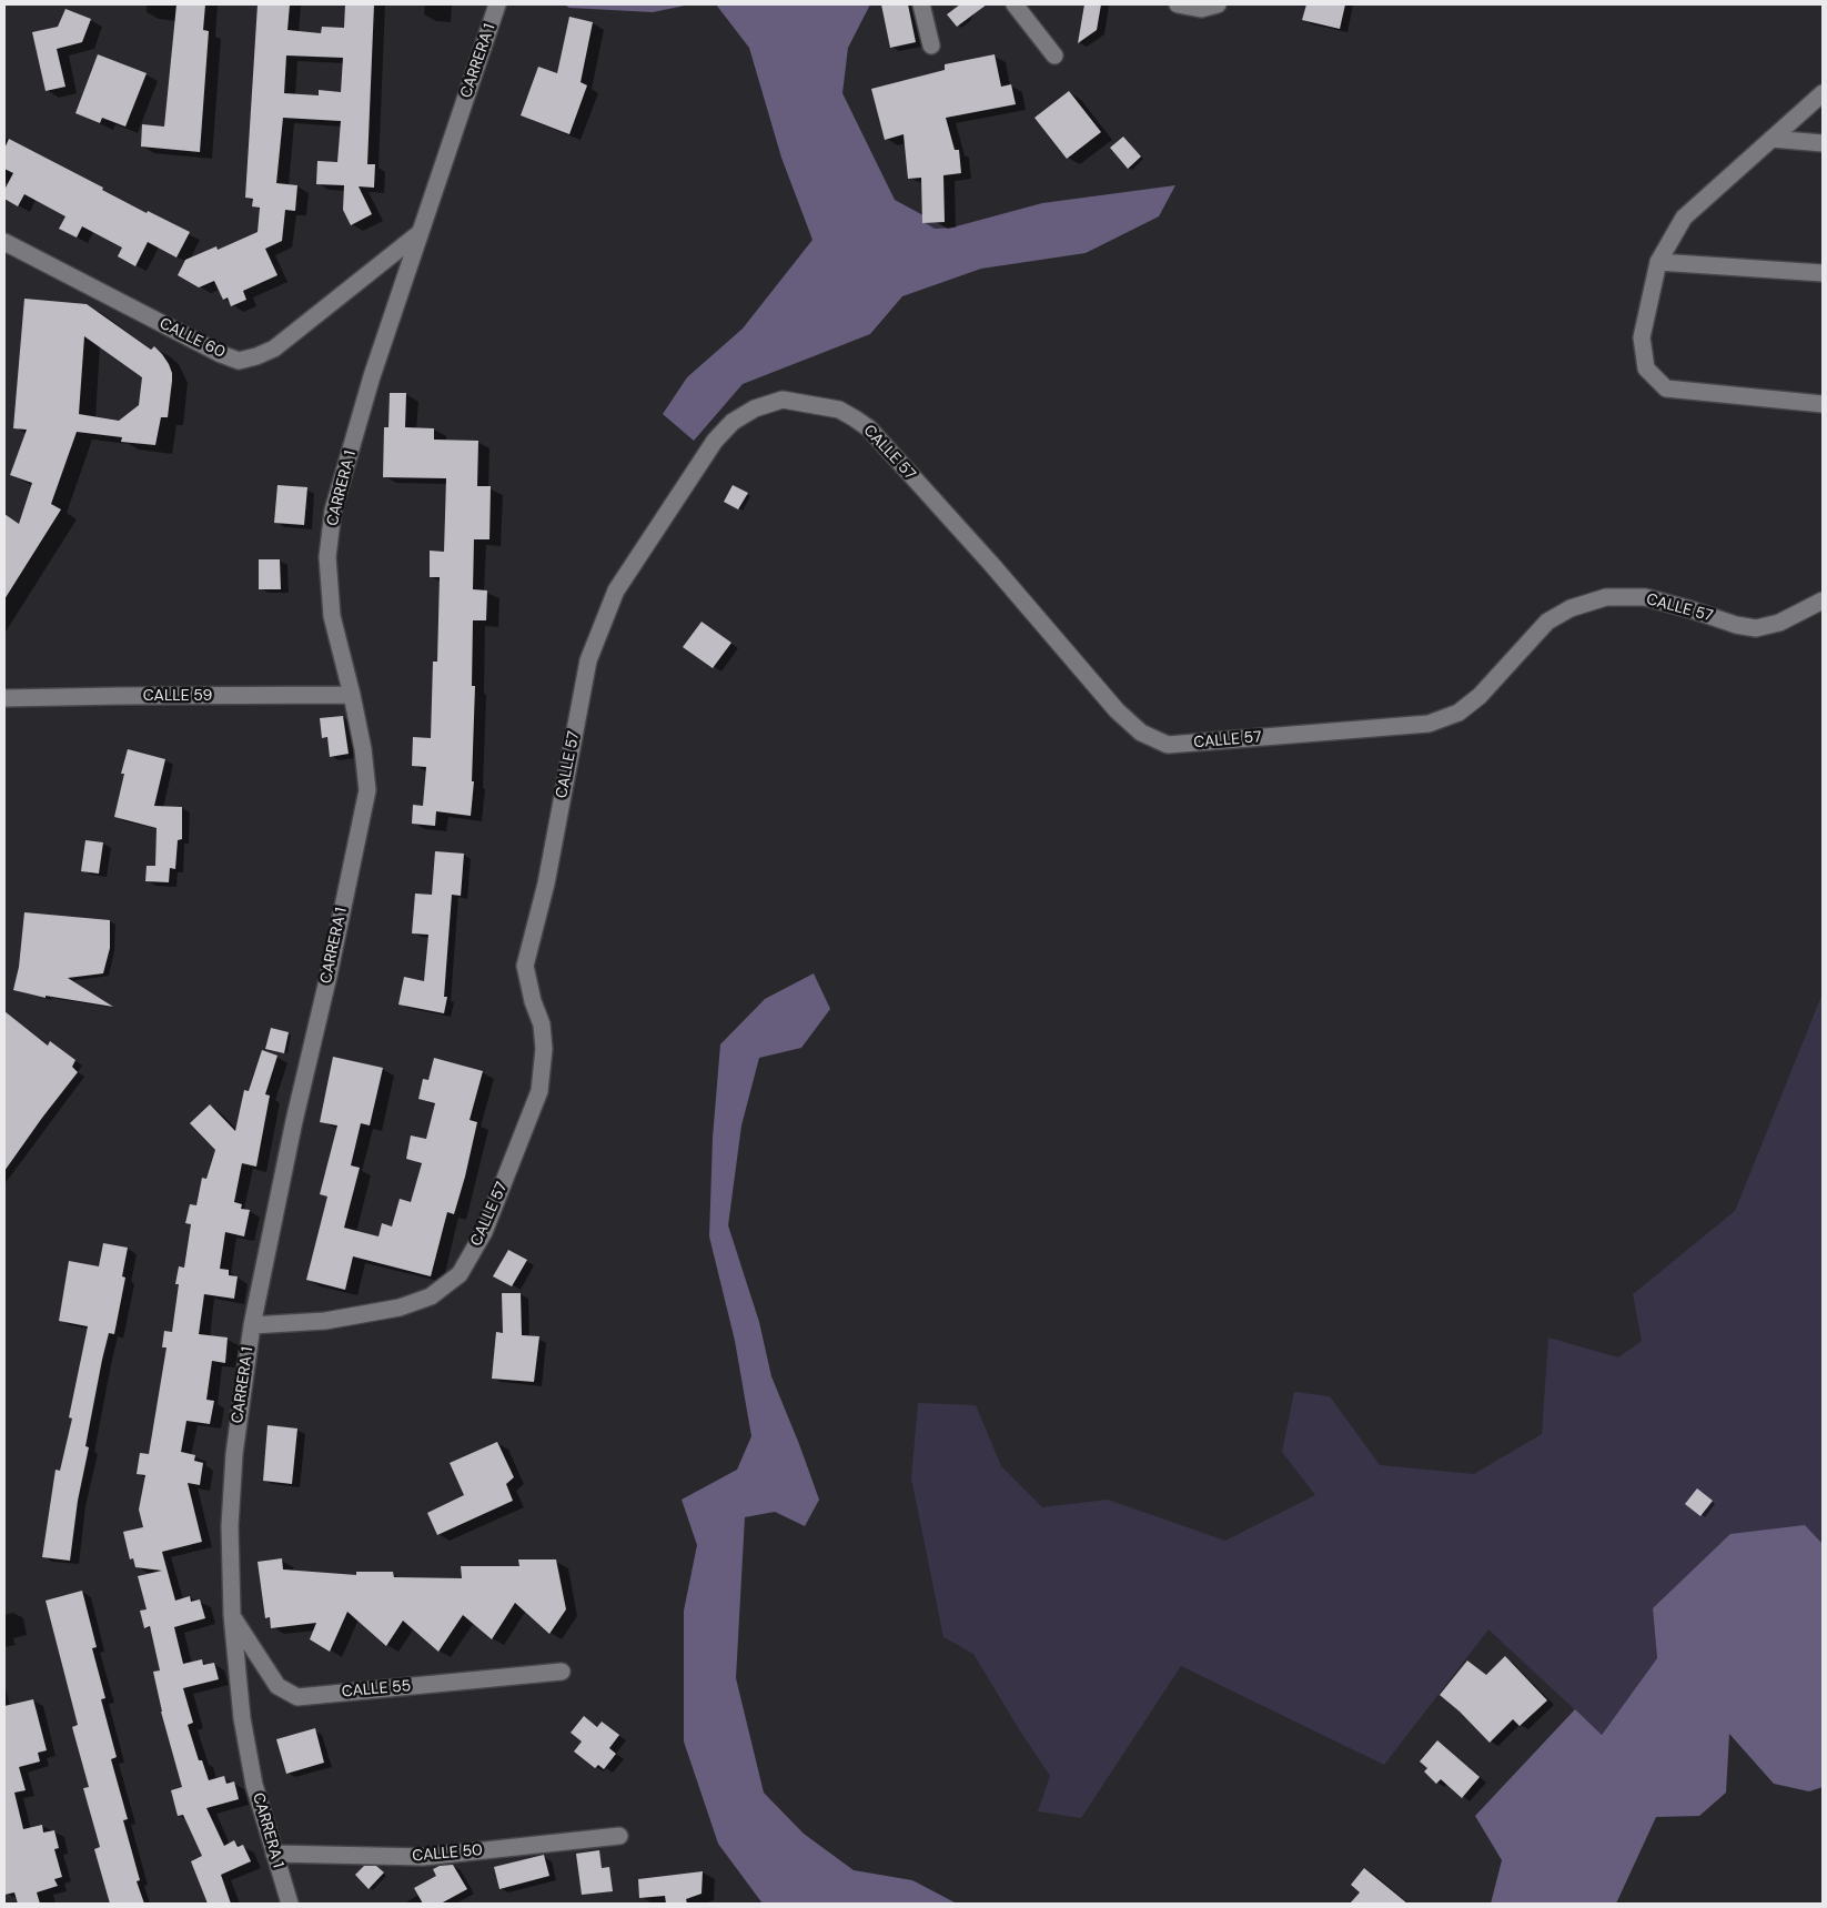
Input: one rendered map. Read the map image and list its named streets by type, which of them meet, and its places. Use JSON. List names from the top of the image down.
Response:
{
  "streets": {
    "street": [
      "CARRERA 1",
      "CALLE 60",
      "CALLE 57",
      "CALLE 59",
      "CALLE 55",
      "CALLE 50"
    ]
  },
  "crossings": [
    ["CARRERA 1", "CALLE 60"],
    ["CARRERA 1", "CALLE 57"],
    ["CARRERA 1", "CALLE 59"],
    ["CARRERA 1", "CALLE 55"],
    ["CARRERA 1", "CALLE 50"]
  ]
}
